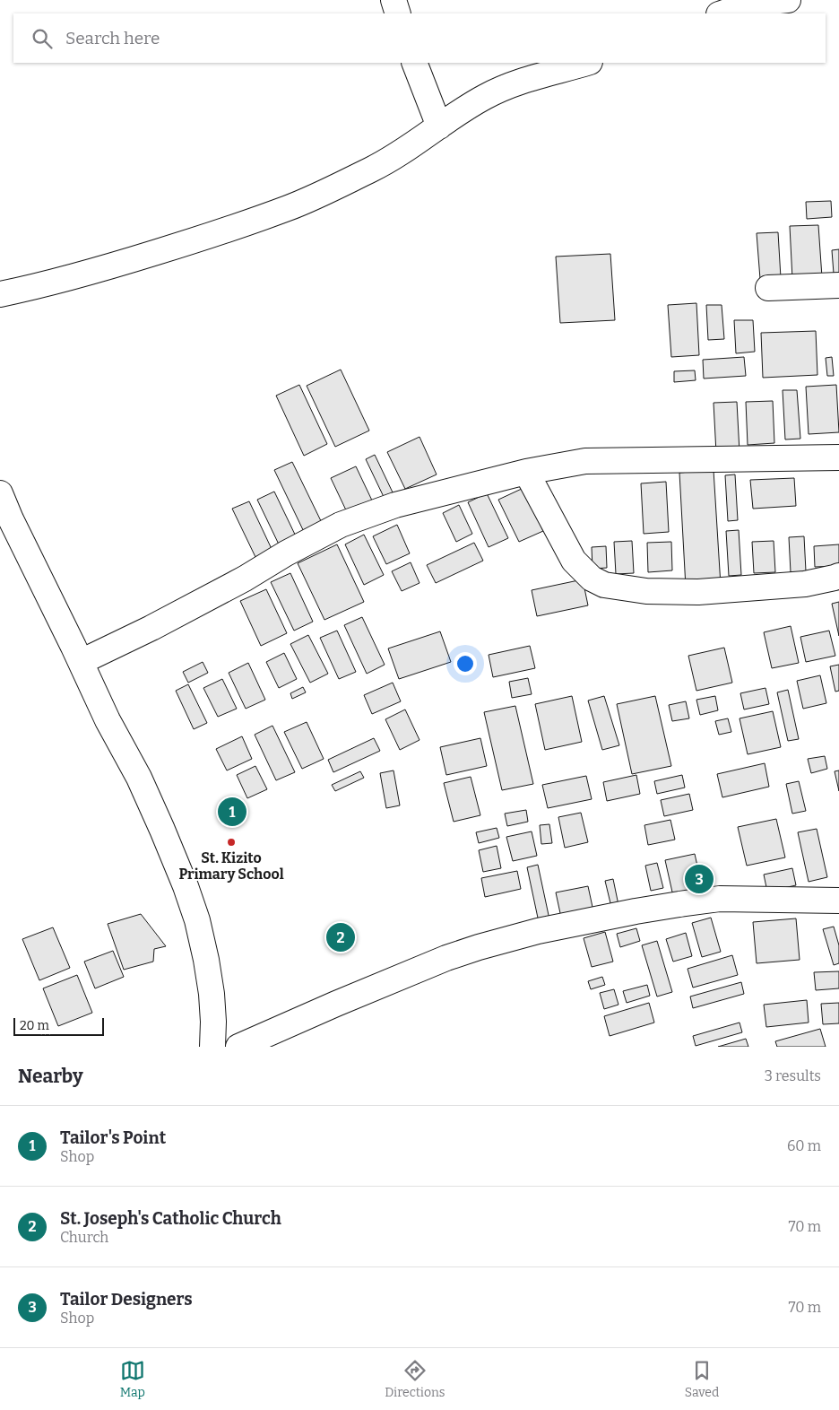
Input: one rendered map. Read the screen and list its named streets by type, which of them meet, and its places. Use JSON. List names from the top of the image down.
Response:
{
  "places": ["St. Kizito Primary School"],
  "scale_bar": "20 m",
  "page": {
    "search": "Search here",
    "pins": ["1", "3", "2"],
    "scale": "20 m",
    "heading": ["Nearby", "3 results"],
    "list": [
      {
        "mark": "1",
        "name": "Tailor's Point",
        "note": "Shop",
        "value": "60 m"
      },
      {
        "mark": "2",
        "name": "St. Joseph's Catholic Church",
        "note": "Church",
        "value": "70 m"
      },
      {
        "mark": "3",
        "name": "Tailor Designers",
        "note": "Shop",
        "value": "70 m"
      }
    ],
    "nav": ["Map", "Directions", "Saved"]
  }
}
